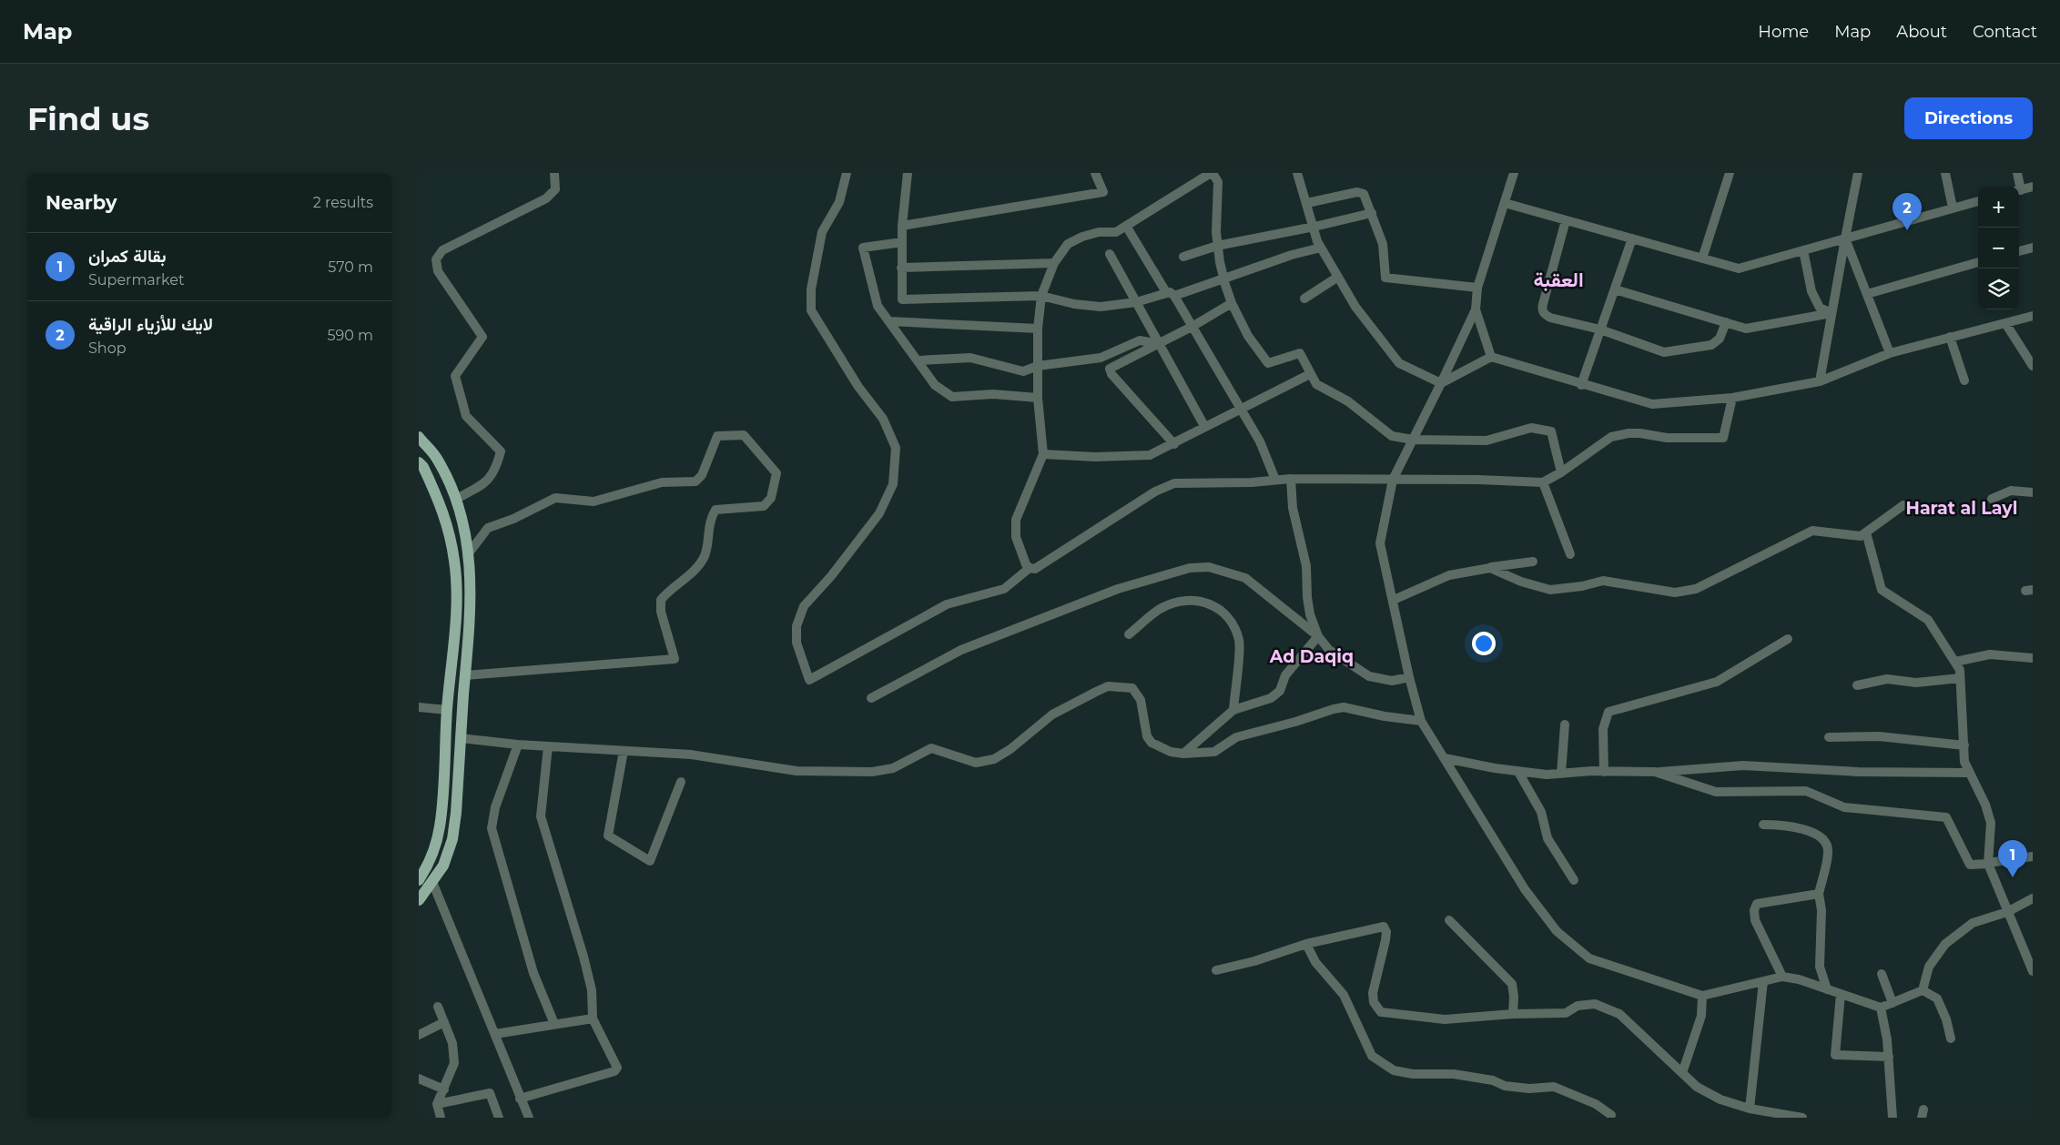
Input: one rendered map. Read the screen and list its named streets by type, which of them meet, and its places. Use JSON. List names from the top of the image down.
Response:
{
  "districts": ["العقبة", "Harat al Layl", "Ad Daqiq"],
  "page": {
    "header": "Map",
    "nav": [
      "Home",
      "Map",
      "About",
      "Contact"
    ],
    "buttons": "Directions",
    "title": "Find us",
    "heading": ["Nearby", "2 results"],
    "map_buttons": ["+", "−"],
    "pins": ["2", "1"],
    "list": [
      {
        "mark": "1",
        "name": "بقالة كمران",
        "note": "Supermarket",
        "value": "570 m"
      },
      {
        "mark": "2",
        "name": "لايك للأزياء الراقية",
        "note": "Shop",
        "value": "590 m"
      }
    ]
  }
}
